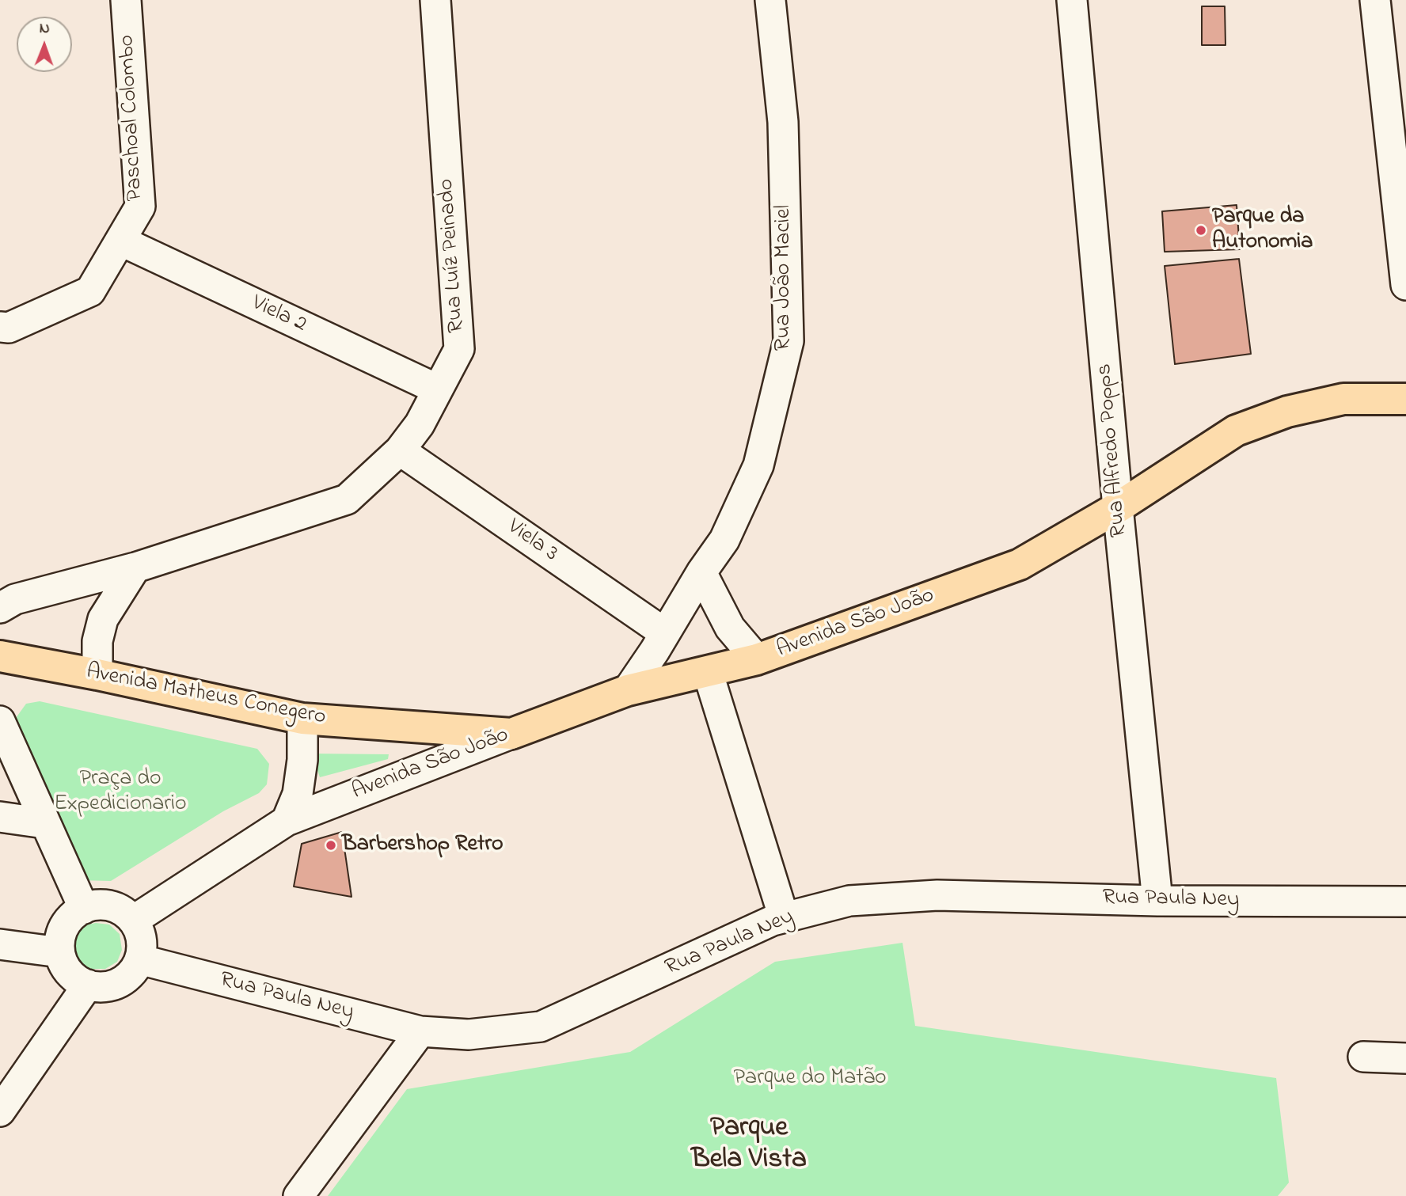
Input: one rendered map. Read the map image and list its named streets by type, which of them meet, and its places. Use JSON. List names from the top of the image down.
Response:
{
  "streets": {
    "main road": ["Avenida São João", "Avenida Matheus Conegero"],
    "street": [
      "Paschoal Colombo",
      "Rua Luíz Peinado",
      "Rua João Maciel",
      "Viela 2",
      "Rua Alfredo Popps",
      "Viela 3",
      "Rua Paula Ney"
    ]
  },
  "crossings": [
    ["Paschoal Colombo", "Viela 2"],
    ["Rua Luíz Peinado", "Viela 2"],
    ["Rua Luíz Peinado", "Viela 3"],
    ["Rua João Maciel", "Viela 3"],
    ["Rua João Maciel", "Avenida São João"],
    ["Rua Alfredo Popps", "Avenida São João"],
    ["Rua Alfredo Popps", "Rua Paula Ney"],
    ["Avenida São João", "Avenida Matheus Conegero"],
    ["Avenida São João", "Rua Paula Ney"]
  ],
  "districts": ["Parque Bela Vista"],
  "parks": ["Praça do Expedicionario", "Parque do Matão"],
  "places": ["Parque da Autonomia", "Barbershop Retro"],
  "north": "top"
}
